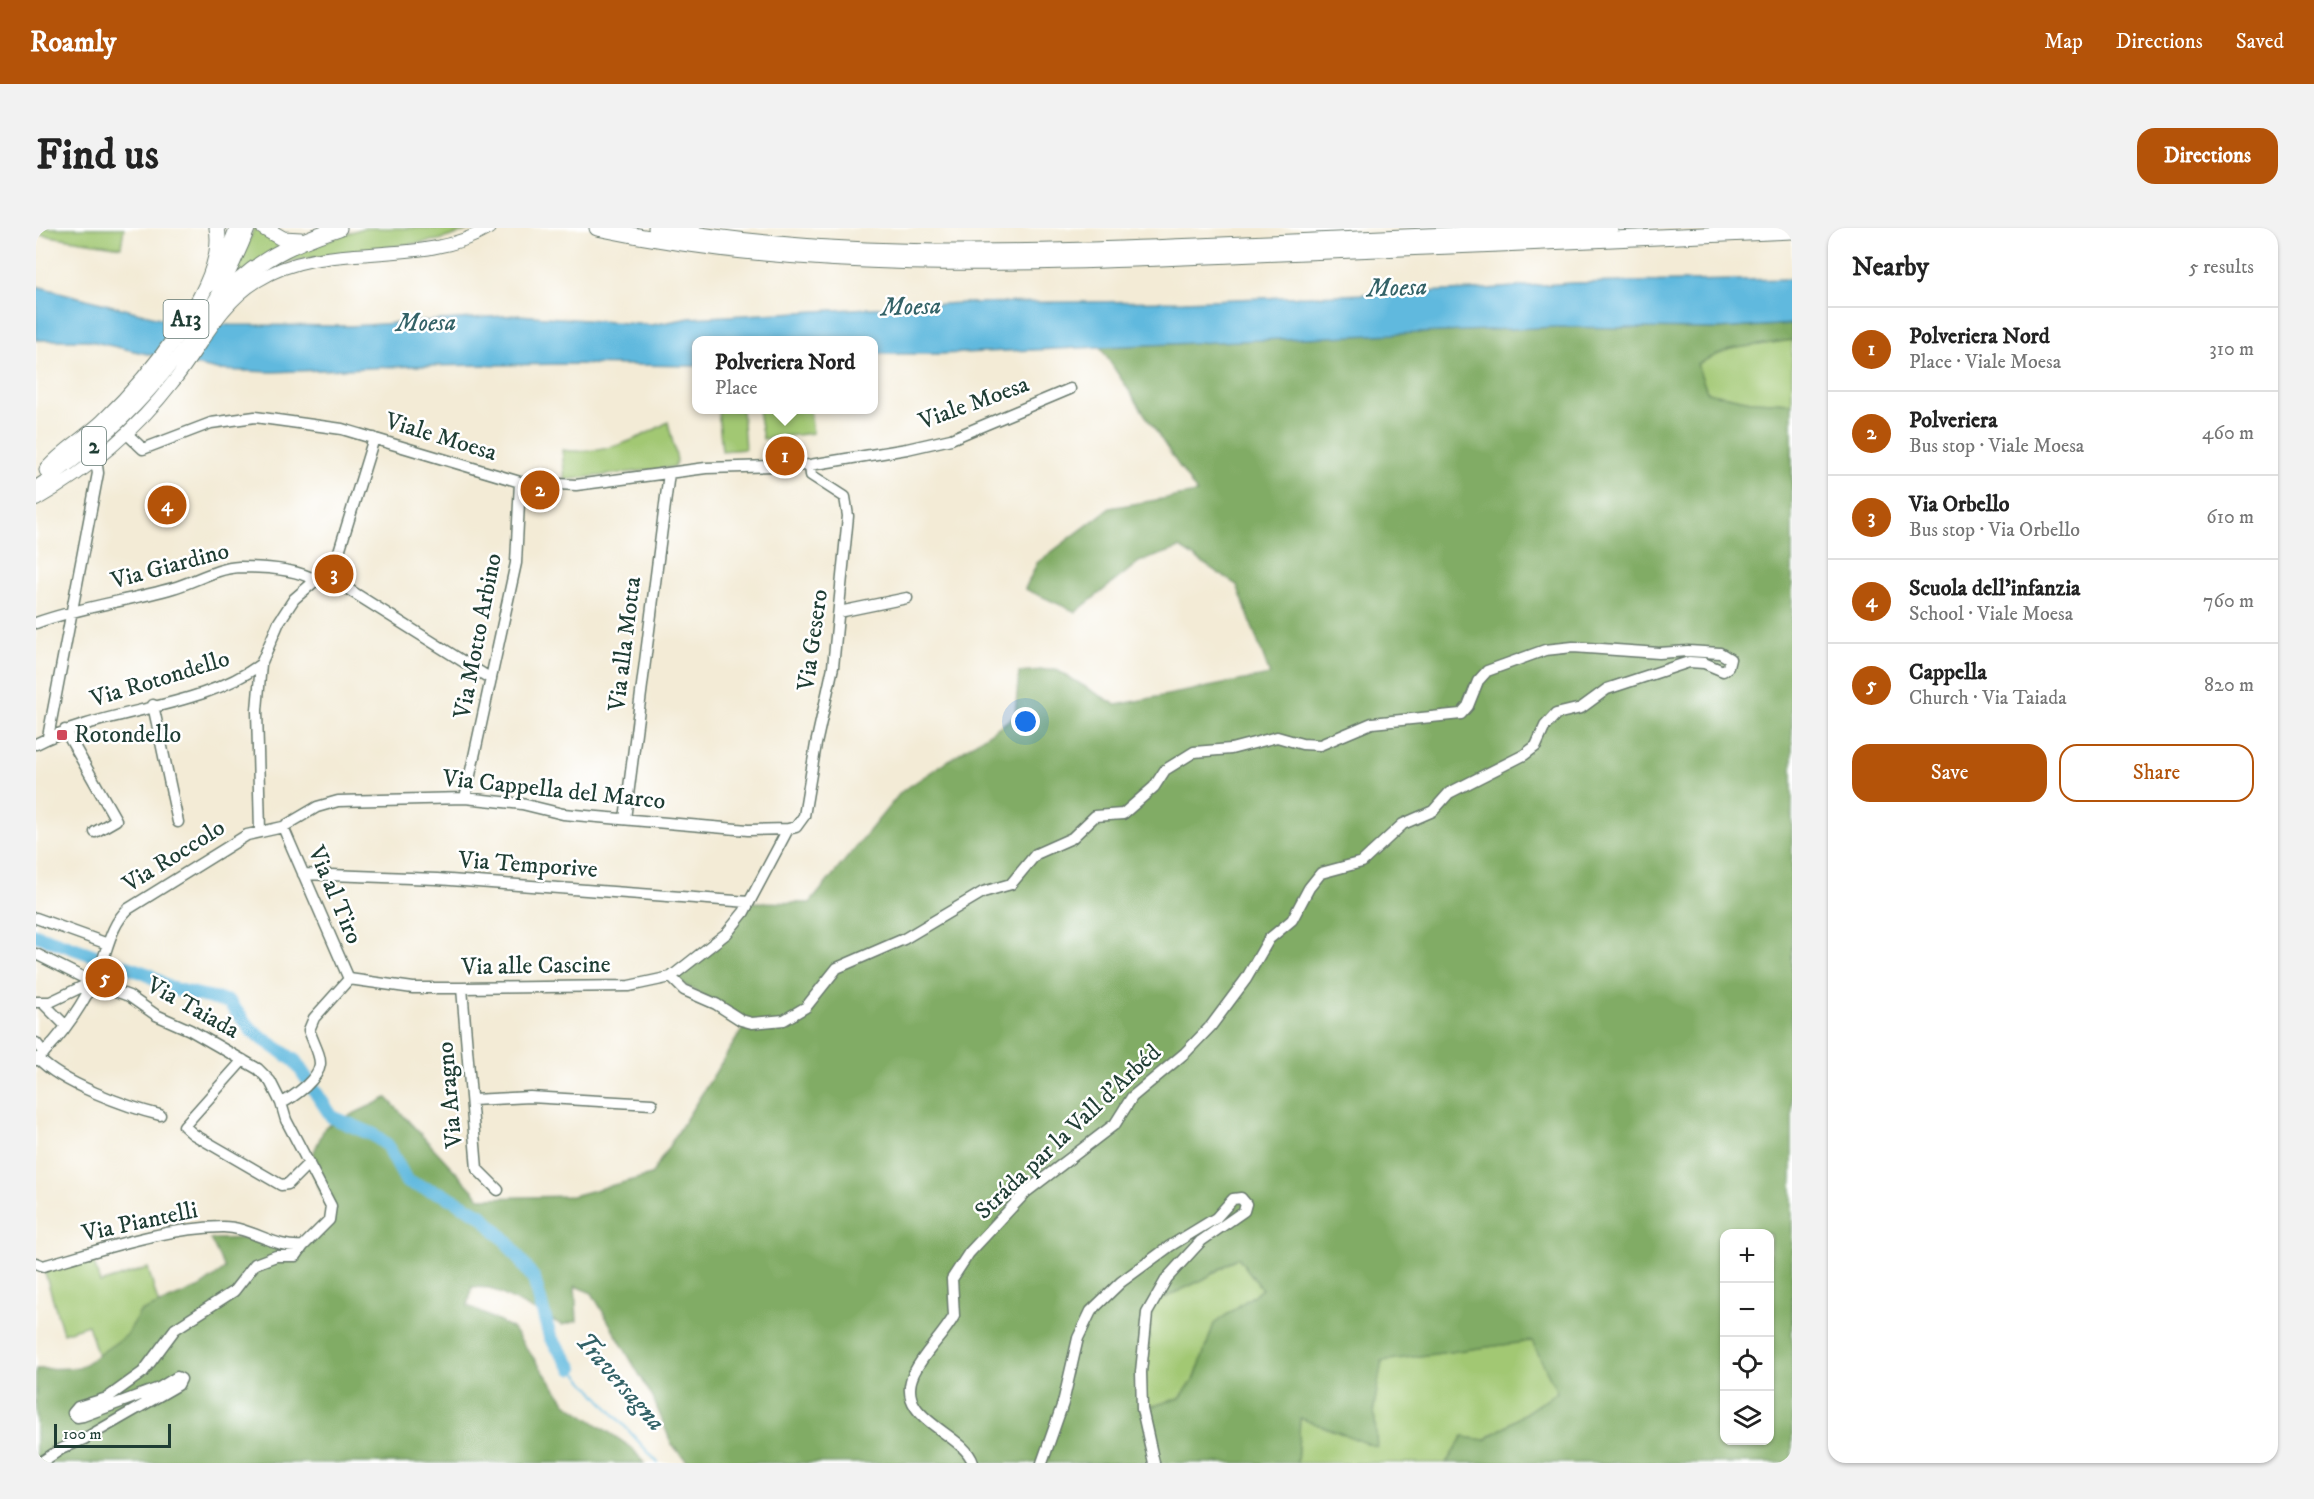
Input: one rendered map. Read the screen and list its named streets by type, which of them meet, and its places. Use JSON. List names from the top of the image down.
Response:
{
  "streets": {
    "highway": ["A13"],
    "main road": ["2"],
    "street": [
      "Viale Moesa",
      "Via Giardino",
      "Via Motto Arbino",
      "Via Gesero",
      "Via alla Motta",
      "Via Rotondello",
      "Via Cappella del Marco",
      "Via Roccolo",
      "Via Temporive",
      "Via al Tiro",
      "Via alle Cascine",
      "Via Taiada",
      "Via Aragno",
      "Stráda par la Vall d'Arbéd",
      "Via Piantelli"
    ]
  },
  "crossings": [
    ["A13", "2"],
    ["Viale Moesa", "Via Motto Arbino"],
    ["Viale Moesa", "Via Gesero"],
    ["Viale Moesa", "Via alla Motta"],
    ["Via Motto Arbino", "Via Cappella del Marco"],
    ["Via Gesero", "Via Cappella del Marco"],
    ["Via Gesero", "Via alle Cascine"],
    ["Via alla Motta", "Via Cappella del Marco"],
    ["Via Cappella del Marco", "Via Roccolo"],
    ["Via Cappella del Marco", "Via al Tiro"],
    ["Via Cappella del Marco", "Via alle Cascine"],
    ["Via Roccolo", "Via Taiada"],
    ["Via Temporive", "Via al Tiro"],
    ["Via Temporive", "Via alle Cascine"],
    ["Via al Tiro", "Via alle Cascine"],
    ["Via alle Cascine", "Via Aragno"],
    ["Via alle Cascine", "Stráda par la Vall d'Arbéd"],
    ["Via Taiada", "Via Piantelli"]
  ],
  "water": ["Moesa", "Traversagna"],
  "places": {
    "transit": ["Rotondello"]
  },
  "scale_bar": "100 m",
  "page": {
    "header": "Roamly",
    "nav": ["Map", "Directions", "Saved"],
    "buttons": [
      "Directions",
      ["Save", "Share"]
    ],
    "title": "Find us",
    "heading": ["Nearby", "5 results"],
    "list": [
      {
        "mark": "1",
        "name": "Polveriera Nord",
        "note": "Place · Viale Moesa",
        "value": "310 m"
      },
      {
        "mark": "2",
        "name": "Polveriera",
        "note": "Bus stop · Viale Moesa",
        "value": "460 m"
      },
      {
        "mark": "3",
        "name": "Via Orbello",
        "note": "Bus stop · Via Orbello",
        "value": "610 m"
      },
      {
        "mark": "4",
        "name": "Scuola dell'infanzia",
        "note": "School · Viale Moesa",
        "value": "760 m"
      },
      {
        "mark": "5",
        "name": "Cappella",
        "note": "Church · Via Taiada",
        "value": "820 m"
      }
    ],
    "popup": ["Polveriera Nord", "Place"],
    "pins": [
      "1",
      "2",
      "4",
      "3",
      "5"
    ],
    "map_buttons": ["+", "−"],
    "scale": "100 m"
  }
}
